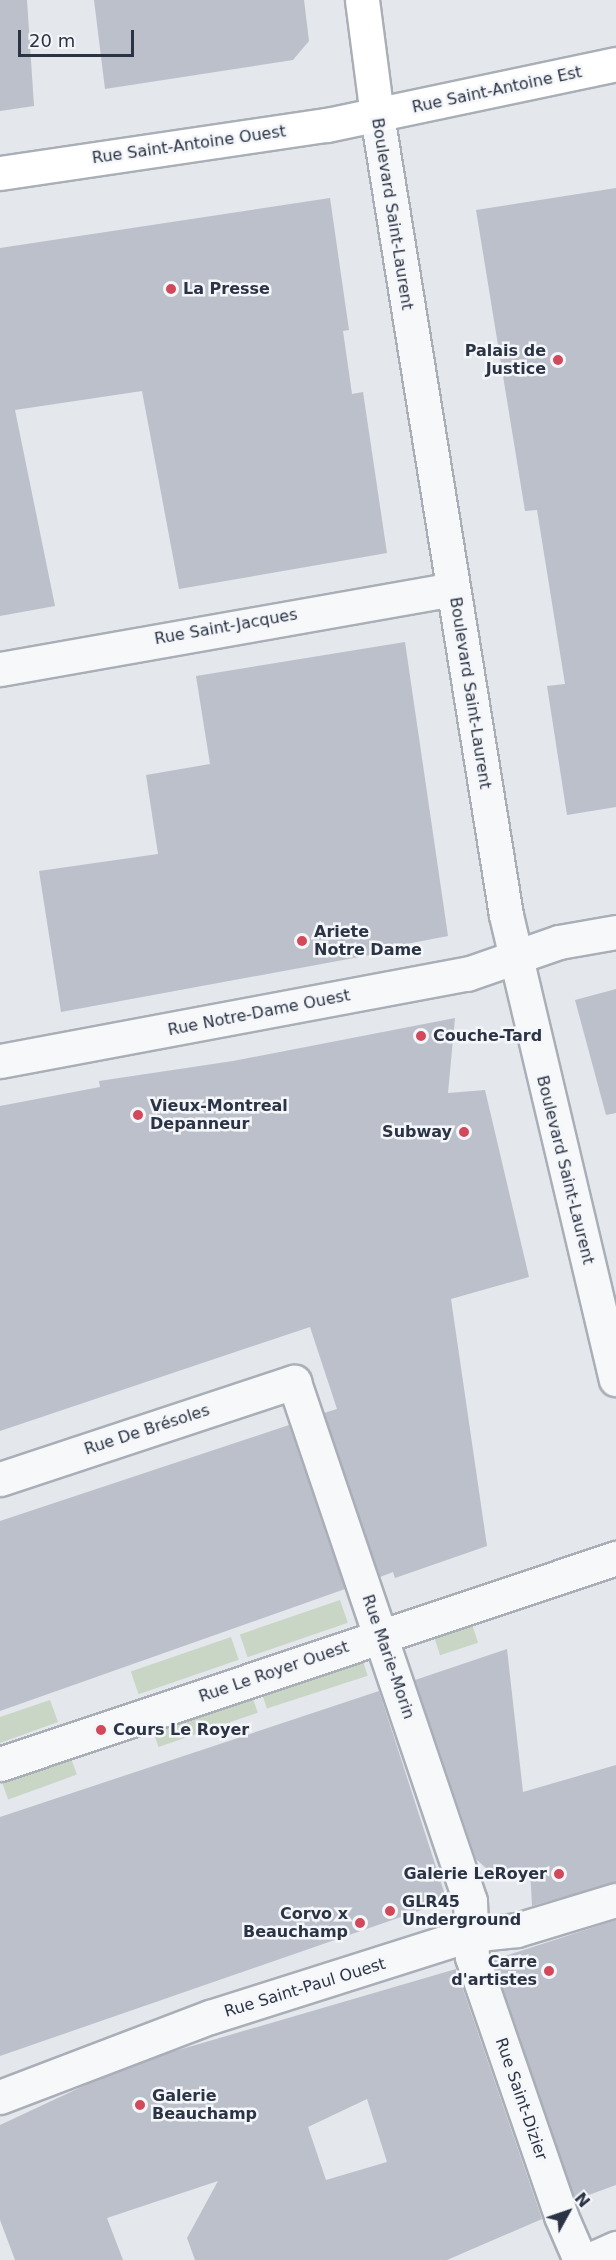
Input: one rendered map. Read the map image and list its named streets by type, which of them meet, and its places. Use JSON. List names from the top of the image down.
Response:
{
  "streets": {
    "main road": ["Rue Saint-Antoine Est", "Rue Saint-Antoine Ouest", "Boulevard Saint-Laurent"],
    "street": [
      "Rue Saint-Jacques",
      "Rue Notre-Dame Ouest",
      "Rue De Brésoles",
      "Rue Marie-Morin",
      "Rue Le Royer Ouest",
      "Rue Saint-Paul Ouest",
      "Rue Saint-Dizier"
    ]
  },
  "crossings": [
    ["Rue Saint-Antoine Est", "Rue Saint-Antoine Ouest"],
    ["Rue Saint-Antoine Est", "Boulevard Saint-Laurent"],
    ["Rue Saint-Antoine Ouest", "Boulevard Saint-Laurent"],
    ["Boulevard Saint-Laurent", "Rue Saint-Jacques"],
    ["Boulevard Saint-Laurent", "Rue Notre-Dame Ouest"],
    ["Rue De Brésoles", "Rue Marie-Morin"],
    ["Rue Marie-Morin", "Rue Le Royer Ouest"],
    ["Rue Marie-Morin", "Rue Saint-Paul Ouest"],
    ["Rue Marie-Morin", "Rue Saint-Dizier"],
    ["Rue Saint-Paul Ouest", "Rue Saint-Dizier"]
  ],
  "places": [
    "La Presse",
    "Palais de Justice",
    "Ariete Notre Dame",
    "Couche-Tard",
    "Vieux-Montreal Depanneur",
    "Subway",
    "Cours Le Royer",
    "Galerie LeRoyer",
    "GLR45 Underground",
    "Corvo x Beauchamp",
    "Carre d'artistes",
    "Galerie Beauchamp"
  ],
  "scale_bar": "20 m",
  "north": "top right"
}
